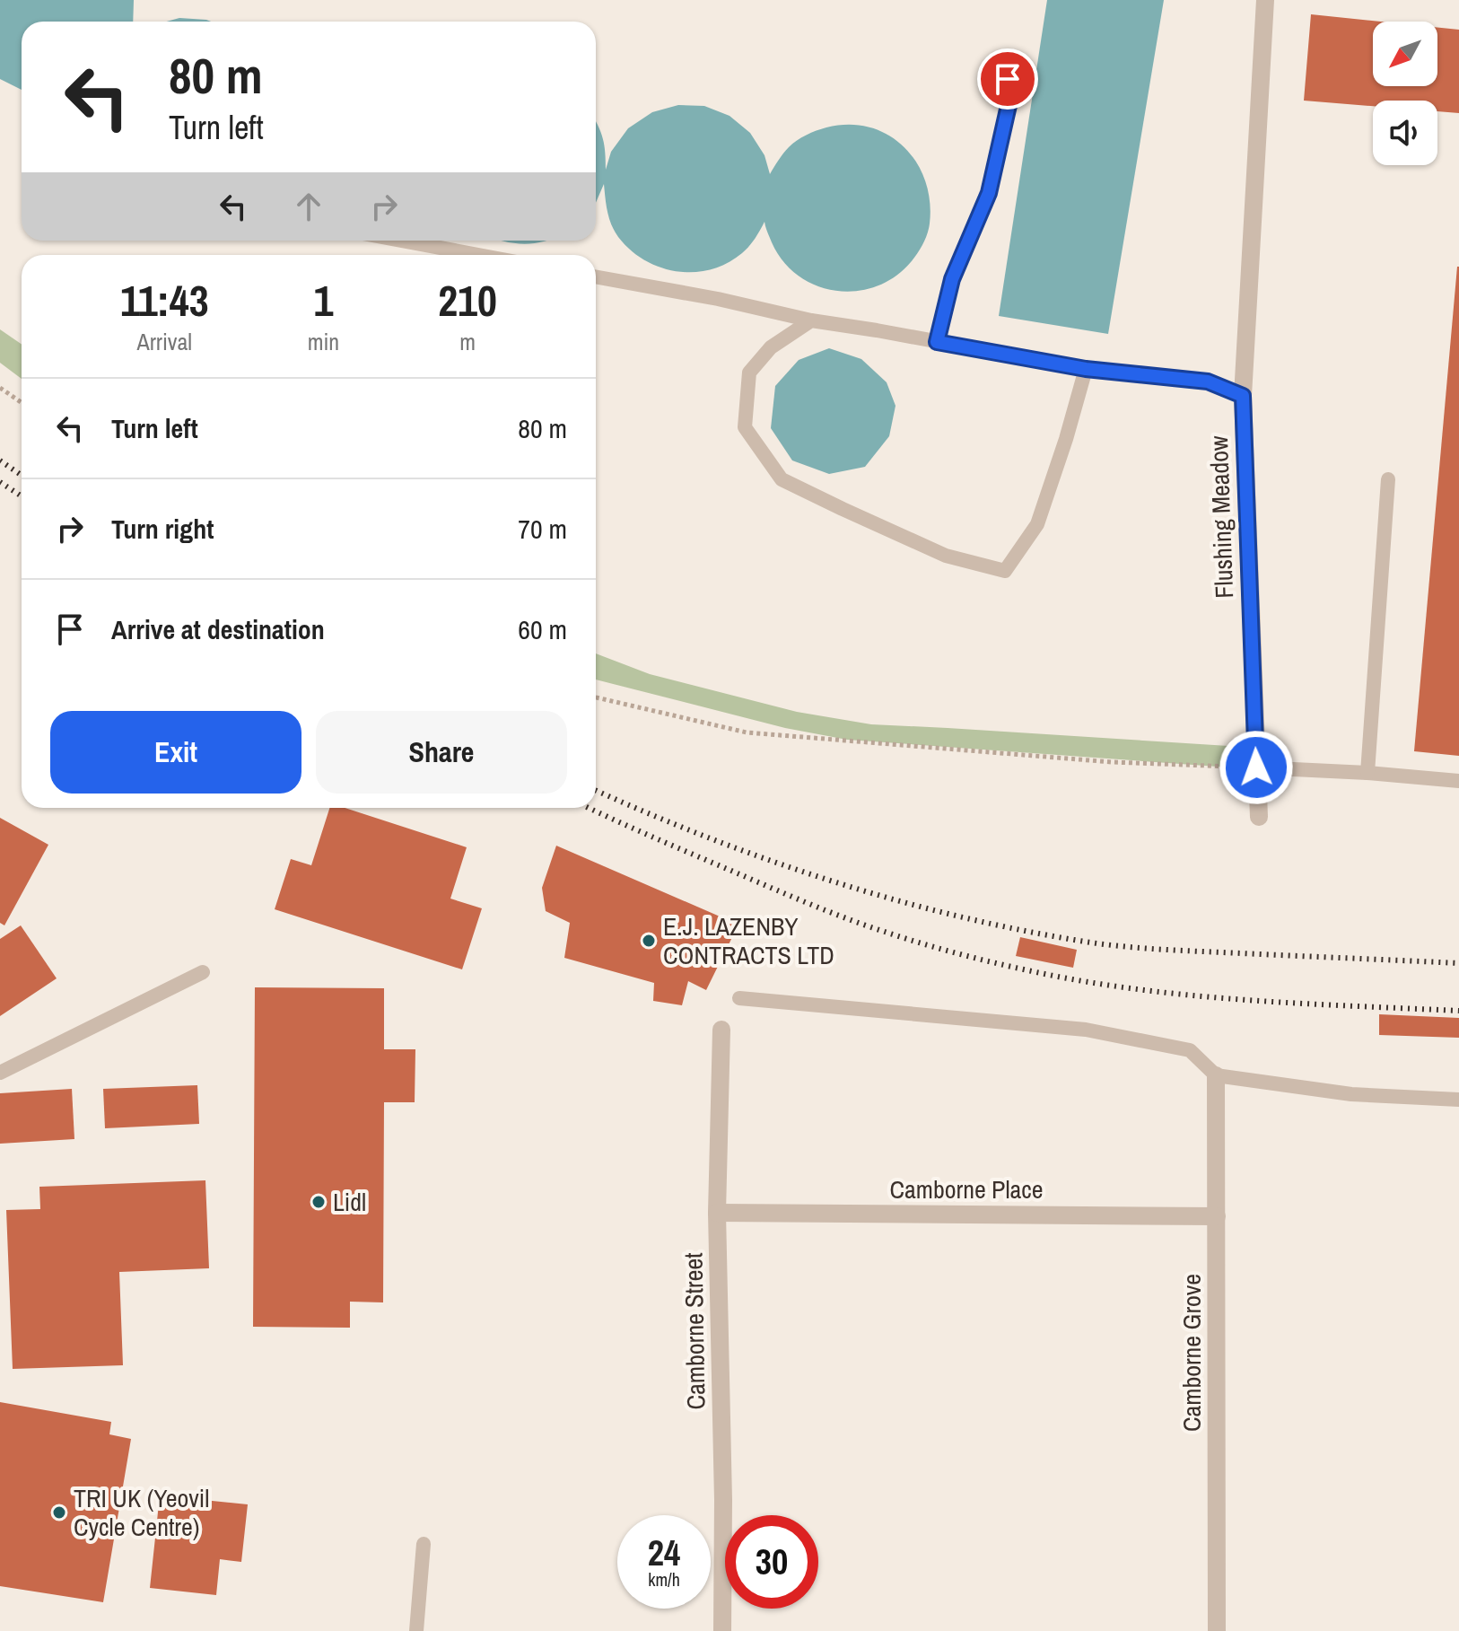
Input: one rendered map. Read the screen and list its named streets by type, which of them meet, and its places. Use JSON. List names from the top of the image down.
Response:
{
  "streets": {
    "street": [
      "Flushing Meadow",
      "Camborne Place",
      "Camborne Street",
      "Camborne Grove"
    ]
  },
  "crossings": [
    ["Camborne Place", "Camborne Street"],
    ["Camborne Place", "Camborne Grove"]
  ],
  "places": ["E.J. LAZENBY CONTRACTS LTD", "Lidl", "TRI UK (Yeovil Cycle Centre)"],
  "north": "bottom left",
  "page": {
    "turn": ["80 m", "Turn left"],
    "eta": [
      "11:43",
      "Arrival",
      "1",
      "min",
      "210",
      "m"
    ],
    "list": [
      {
        "name": "Turn left",
        "value": "80 m"
      },
      {
        "name": "Turn right",
        "value": "70 m"
      },
      {
        "name": "Arrive at destination",
        "value": "60 m"
      }
    ],
    "buttons": ["Exit", "Share"],
    "speed": "24 km/h",
    "limit": "30"
  }
}
